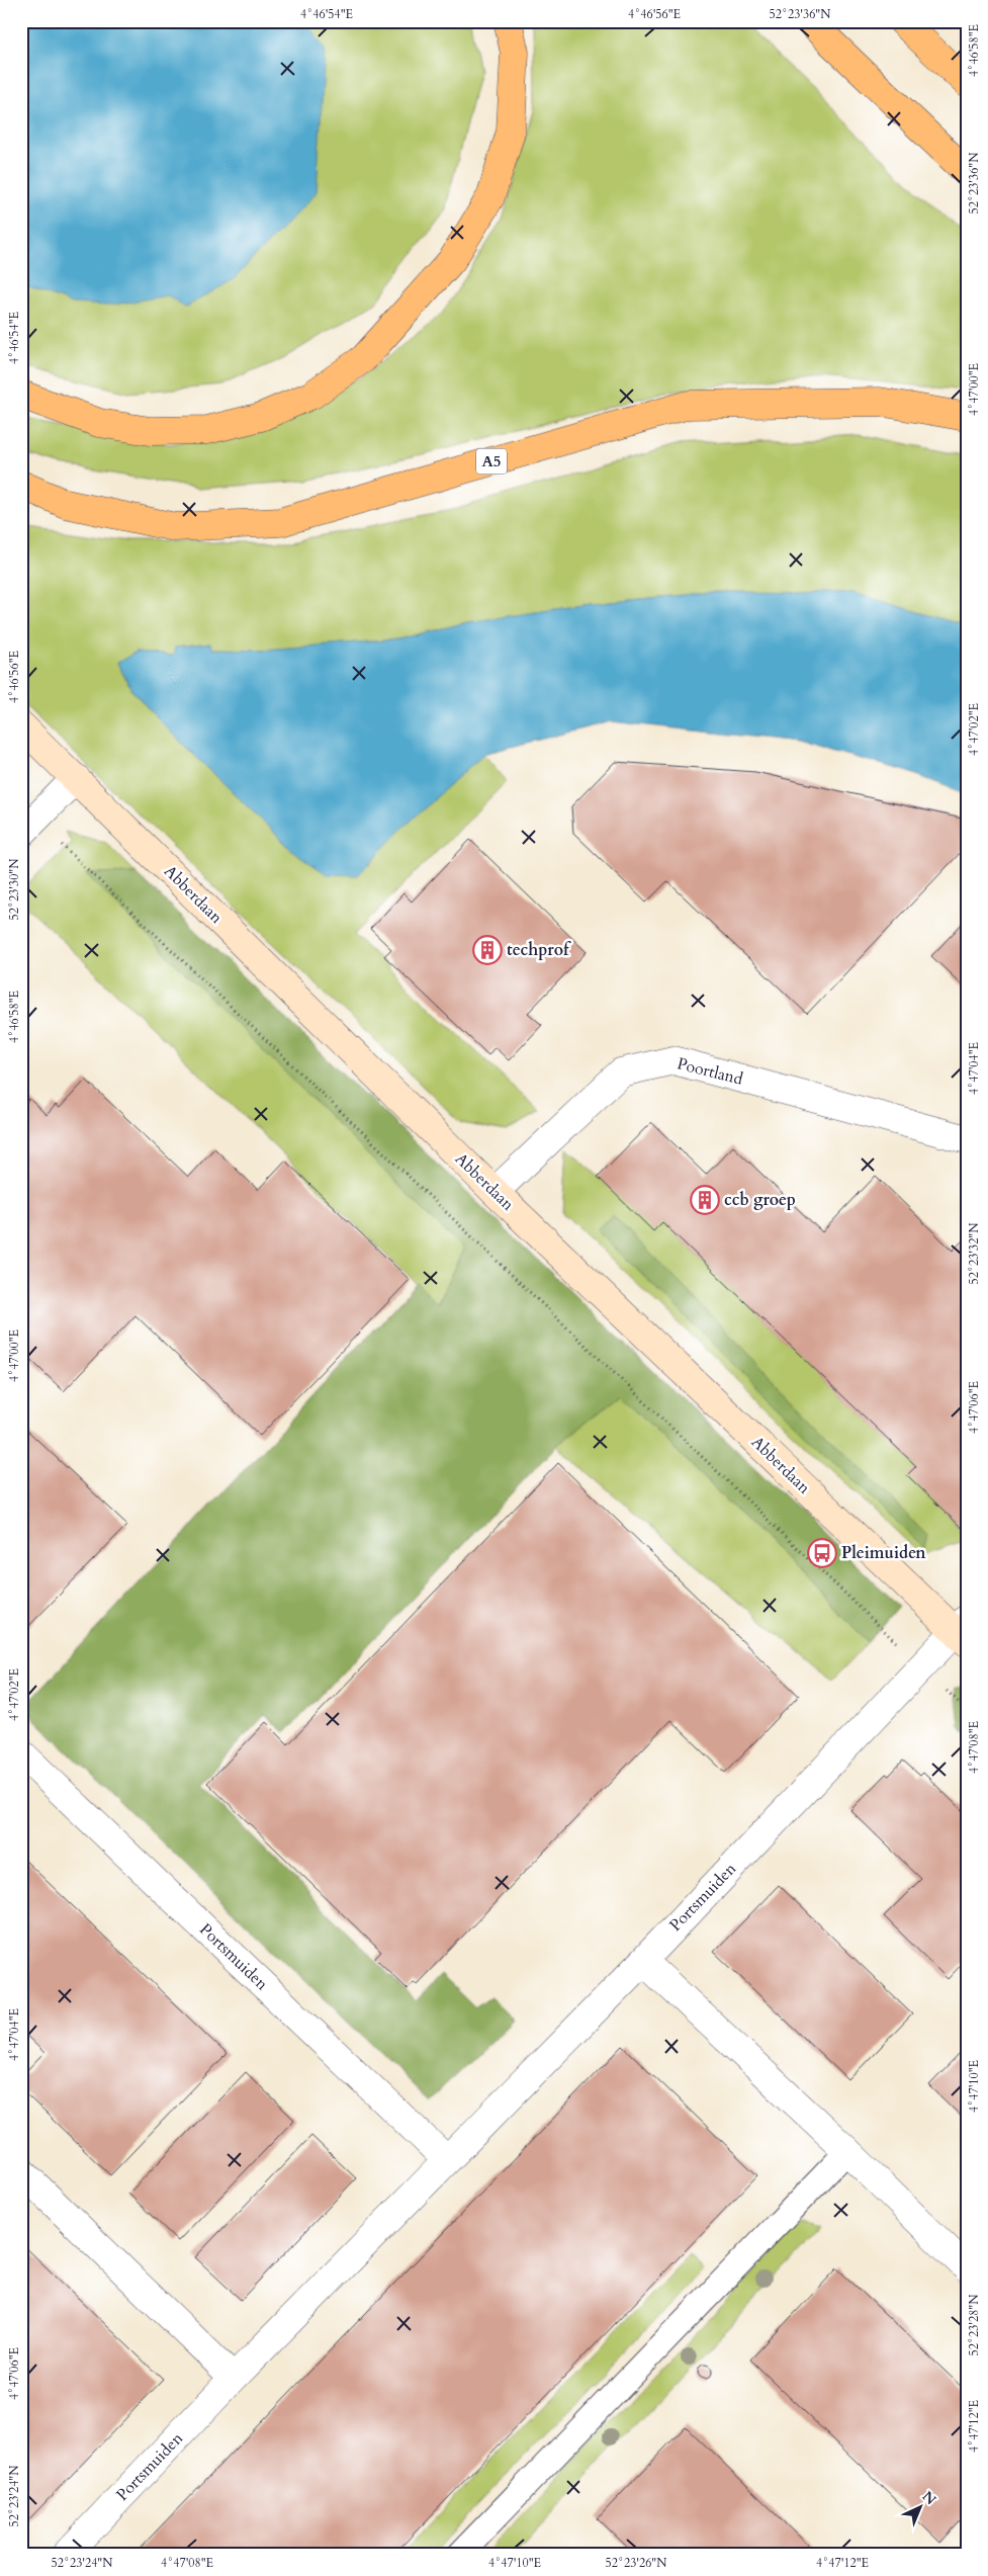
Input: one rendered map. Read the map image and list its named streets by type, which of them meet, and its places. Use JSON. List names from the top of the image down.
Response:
{
  "streets": {
    "highway": ["A5"],
    "main road": ["Abberdaan"],
    "street": ["Poortland", "Portsmuiden"]
  },
  "crossings": [
    ["Abberdaan", "Poortland"],
    ["Abberdaan", "Portsmuiden"]
  ],
  "places": {
    "building": ["techprof", "ccb groep"],
    "bus stop": ["Pleimuiden"]
  },
  "north": "top right",
  "coordinates": [
    "4°46'54\"E",
    "4°46'56\"E",
    "52°23'36\"N",
    "4°46'58\"E",
    "4°47'00\"E",
    "4°47'02\"E",
    "52°23'30\"N",
    "4°47'04\"E",
    "52°23'32\"N",
    "4°47'06\"E",
    "4°47'08\"E",
    "4°47'10\"E",
    "52°23'28\"N",
    "4°47'12\"E",
    "52°23'24\"N",
    "52°23'26\"N"
  ]
}
